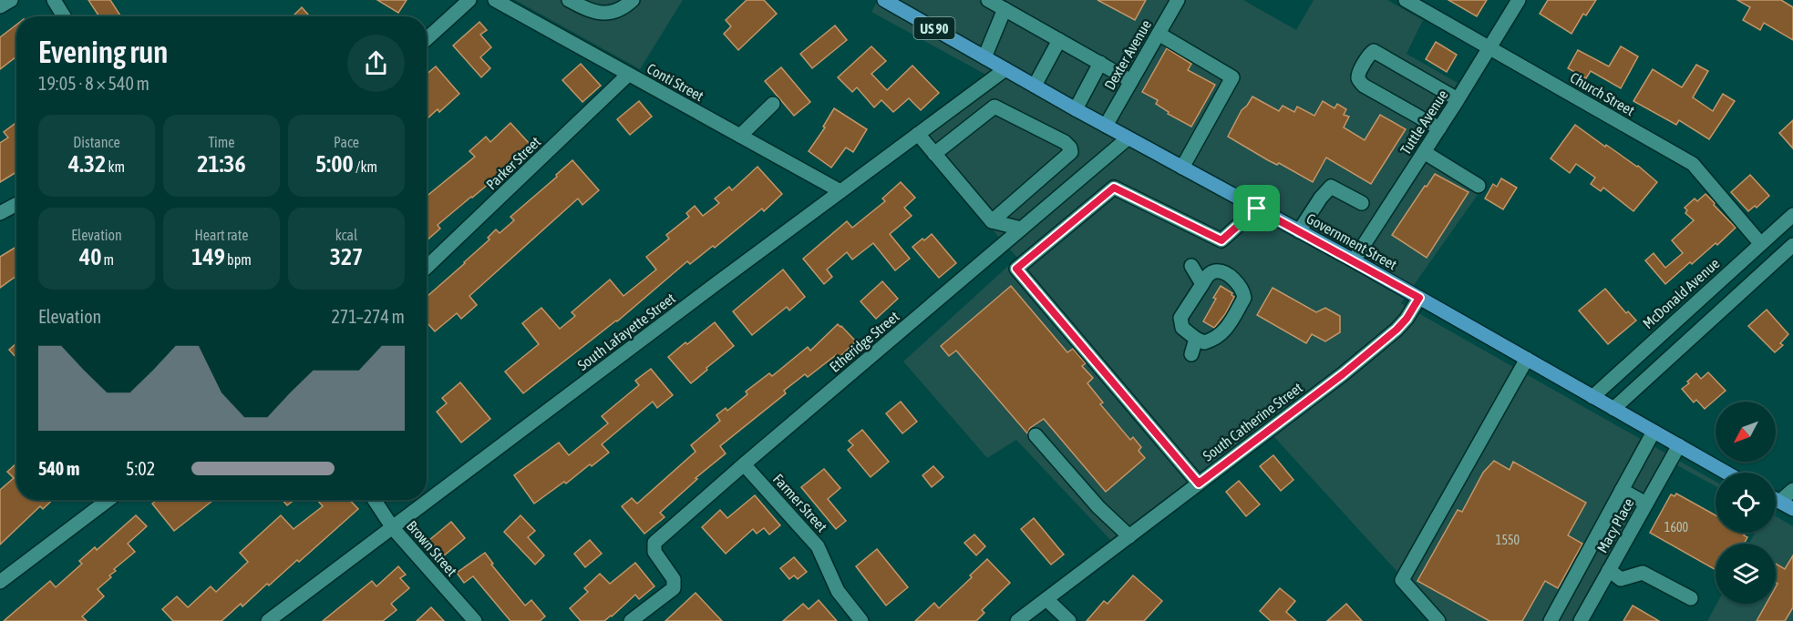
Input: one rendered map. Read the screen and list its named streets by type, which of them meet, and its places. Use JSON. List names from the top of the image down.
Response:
{
  "streets": {
    "main road": ["US 90", "Government Street"],
    "street": [
      "Dexter Avenue",
      "Conti Street",
      "Church Street",
      "Tuttle Avenue",
      "Parker Street",
      "McDonald Avenue",
      "South Lafayette Street",
      "Etheridge Street",
      "South Catherine Street",
      "Farmer Street",
      "Macy Place",
      "Brown Street"
    ]
  },
  "crossings": [
    ["Dexter Avenue", "Government Street"],
    ["Conti Street", "Parker Street"],
    ["Conti Street", "South Lafayette Street"],
    ["Church Street", "Tuttle Avenue"],
    ["Church Street", "McDonald Avenue"],
    ["Tuttle Avenue", "Government Street"],
    ["Government Street", "McDonald Avenue"],
    ["Government Street", "South Lafayette Street"],
    ["Government Street", "Etheridge Street"],
    ["Government Street", "South Catherine Street"],
    ["Government Street", "Macy Place"],
    ["South Lafayette Street", "Brown Street"],
    ["Etheridge Street", "Farmer Street"]
  ],
  "house_numbers": ["1600", "1550"],
  "north": "bottom left",
  "page": {
    "heading": ["Evening run", "19:05 · 8 × 540 m"],
    "stats": [
      ["Distance", "4.32 km"],
      ["Time", "21:36"],
      ["Pace", "5:00 /km"],
      ["Elevation", "40 m"],
      ["Heart rate", "149 bpm"],
      ["kcal", "327"]
    ],
    "chart": ["Elevation", "271–274 m"],
    "list": [
      {
        "name": "540 m",
        "note": "5:02"
      }
    ]
  }
}
